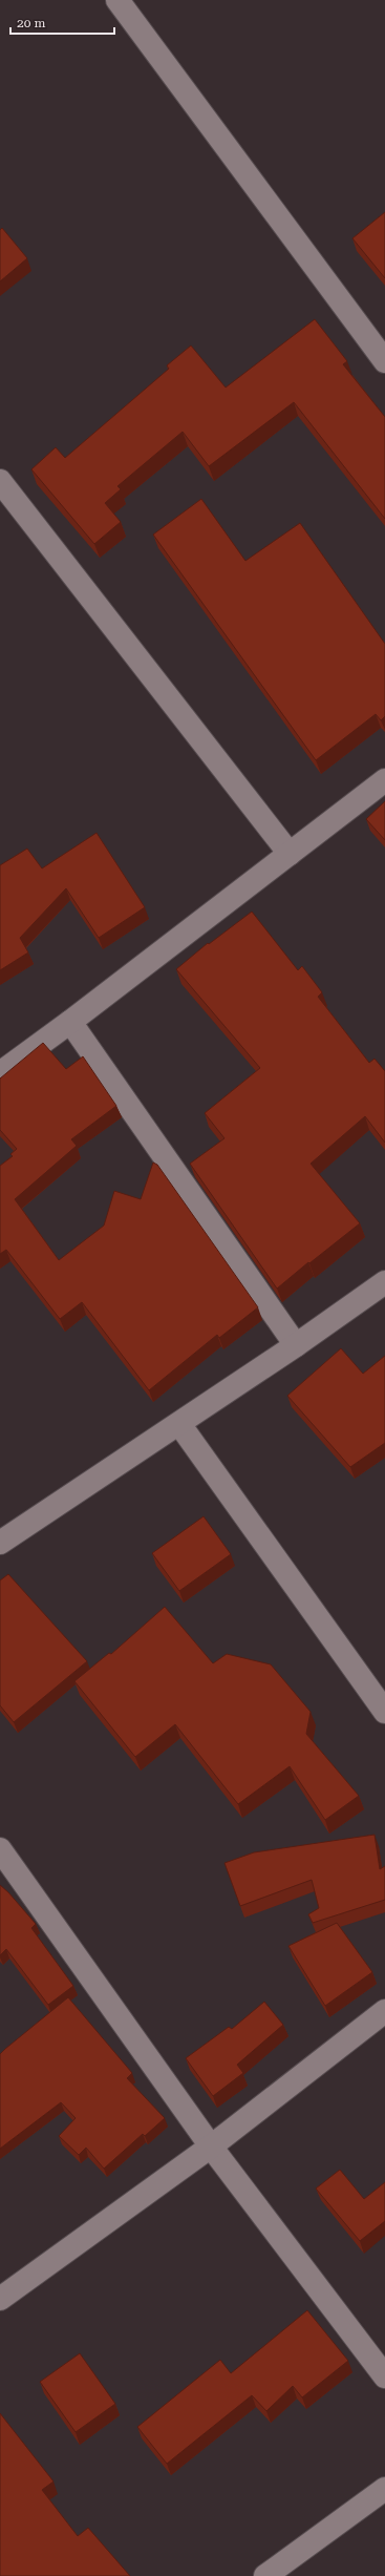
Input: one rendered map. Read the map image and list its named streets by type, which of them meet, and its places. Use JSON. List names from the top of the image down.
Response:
{
  "scale_bar": "20 m"
}
